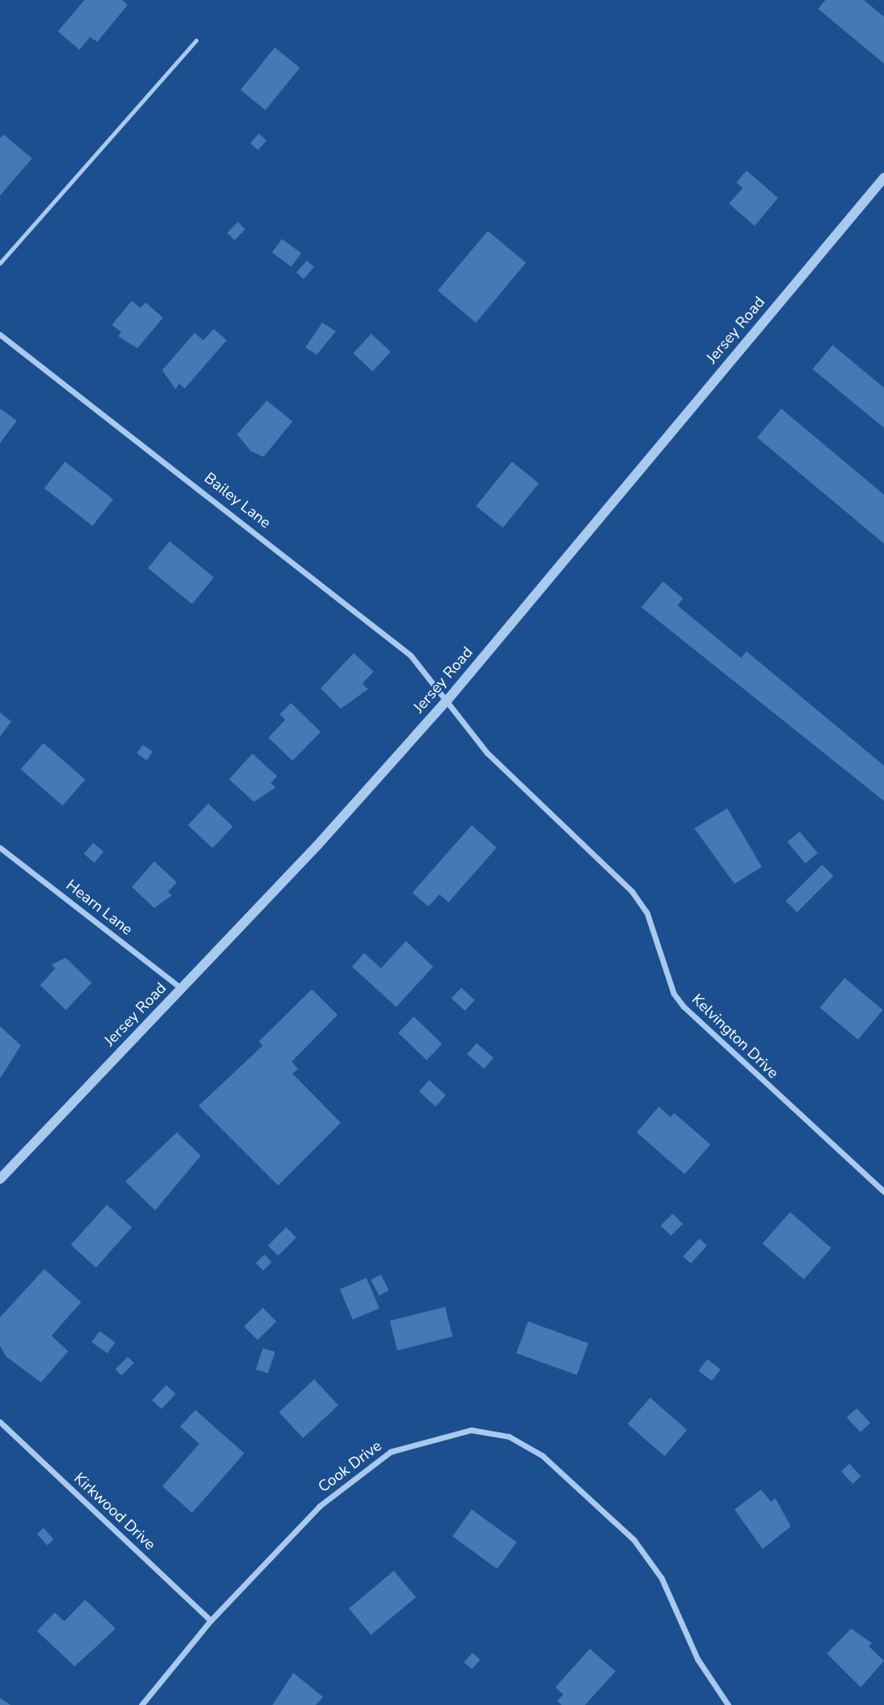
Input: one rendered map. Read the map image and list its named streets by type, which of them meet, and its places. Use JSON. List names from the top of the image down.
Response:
{
  "streets": {
    "street": [
      "Jersey Road",
      "Bailey Lane",
      "Hearn Lane",
      "Kelvington Drive",
      "Cook Drive",
      "Kirkwood Drive"
    ]
  },
  "crossings": [
    ["Jersey Road", "Bailey Lane"],
    ["Jersey Road", "Hearn Lane"],
    ["Jersey Road", "Kelvington Drive"],
    ["Bailey Lane", "Kelvington Drive"],
    ["Cook Drive", "Kirkwood Drive"]
  ]
}
